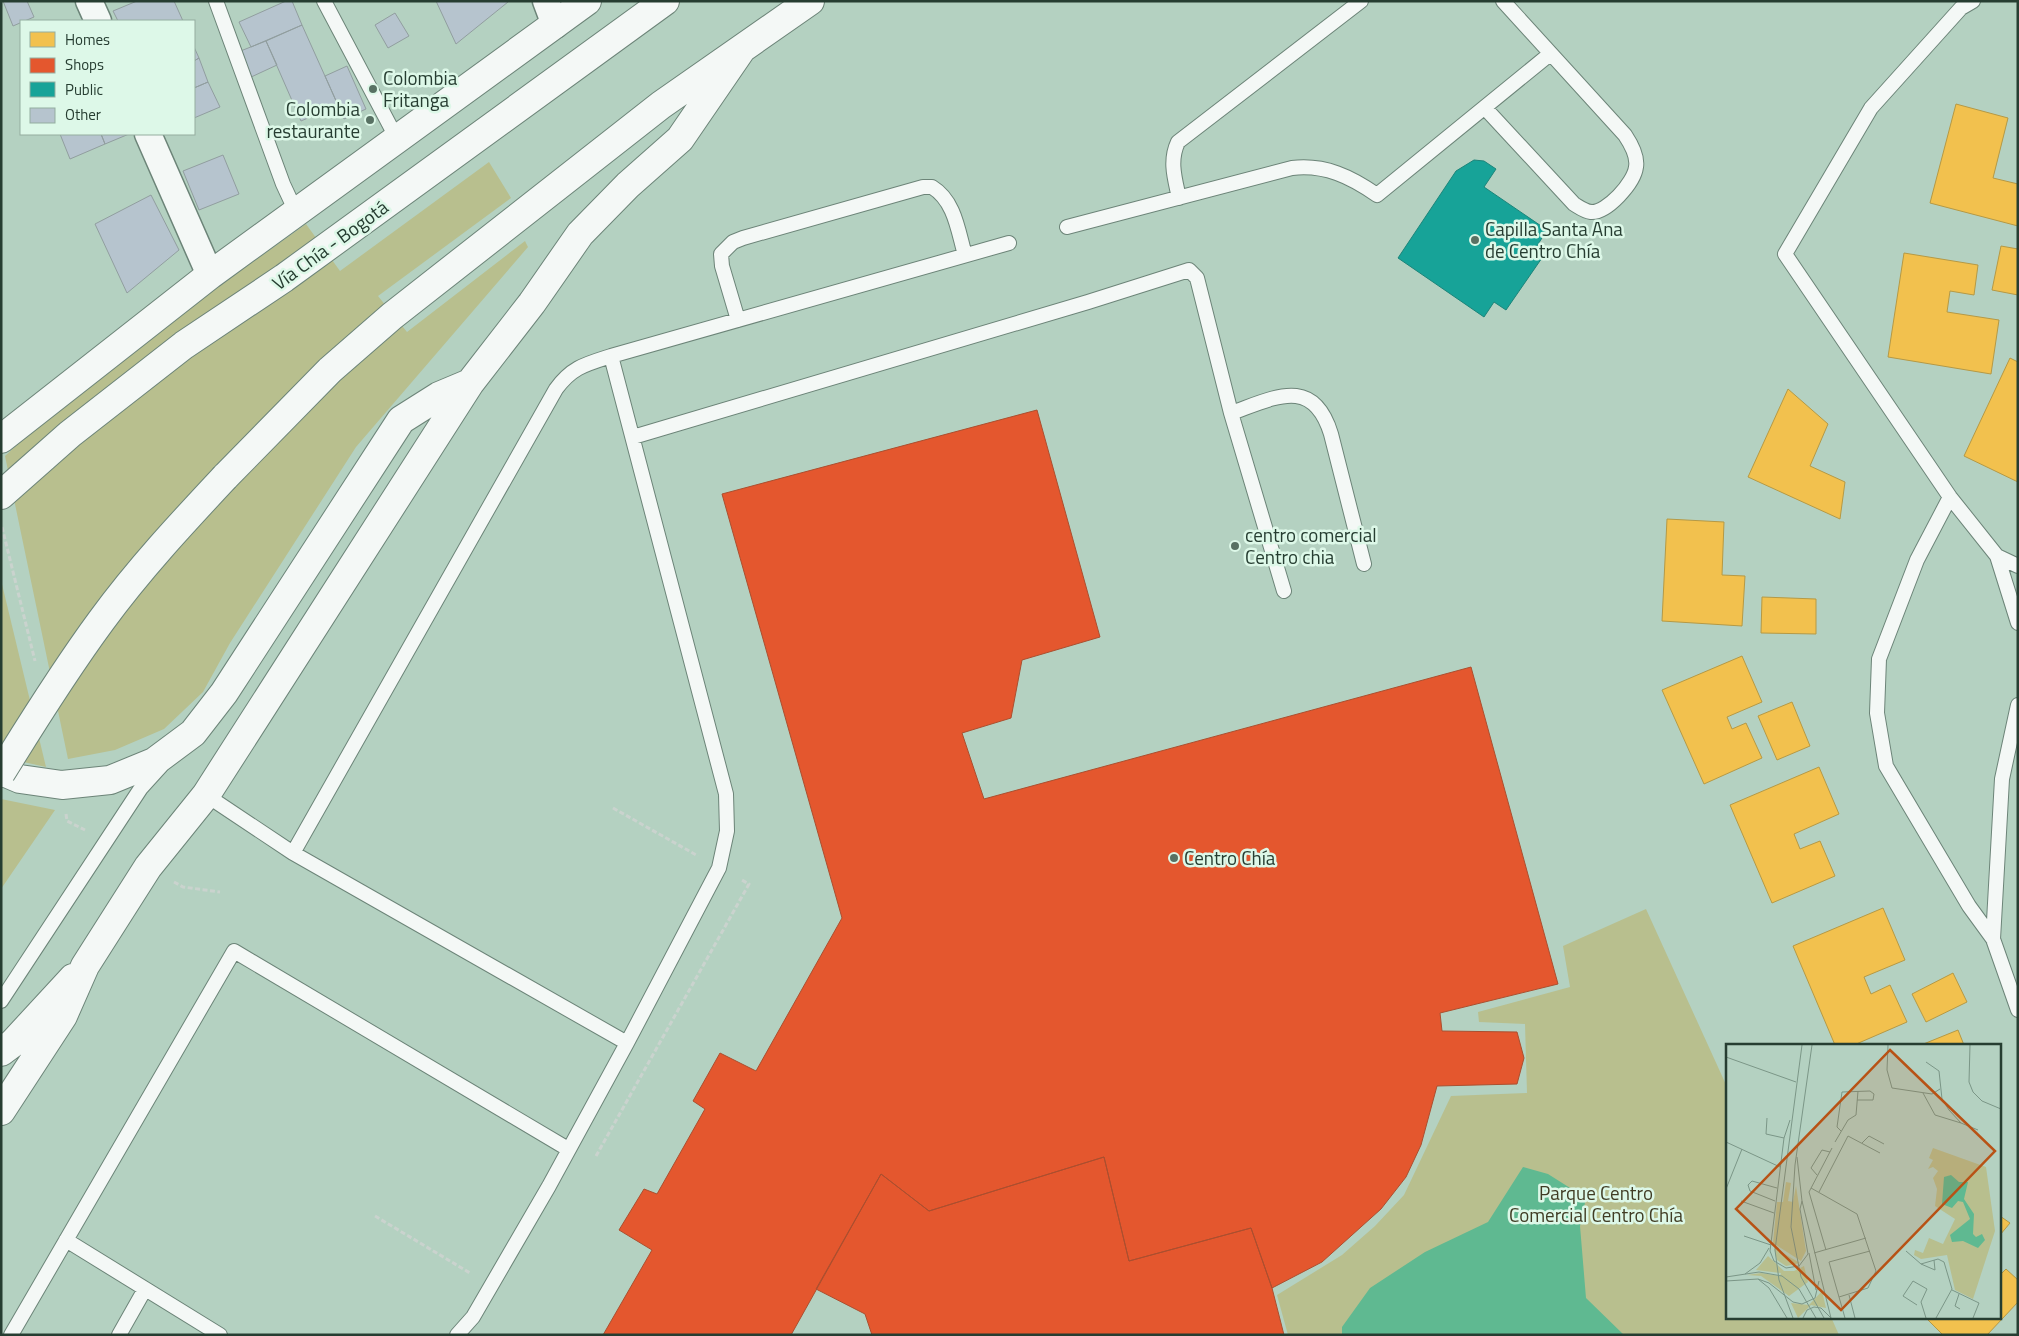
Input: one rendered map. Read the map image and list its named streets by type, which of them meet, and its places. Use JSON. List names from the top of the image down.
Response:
{
  "streets": {
    "highway": ["Vía Chía - Bogotá"]
  },
  "parks": ["Parque Centro Comercial Centro Chía"],
  "places": [
    "Colombia Fritanga",
    "Colombia restaurante",
    "Capilla Santa Ana de Centro Chía",
    "centro comercial Centro chia",
    "Centro Chía"
  ],
  "legend": [
    "Homes",
    "Shops",
    "Public",
    "Other"
  ]
}
